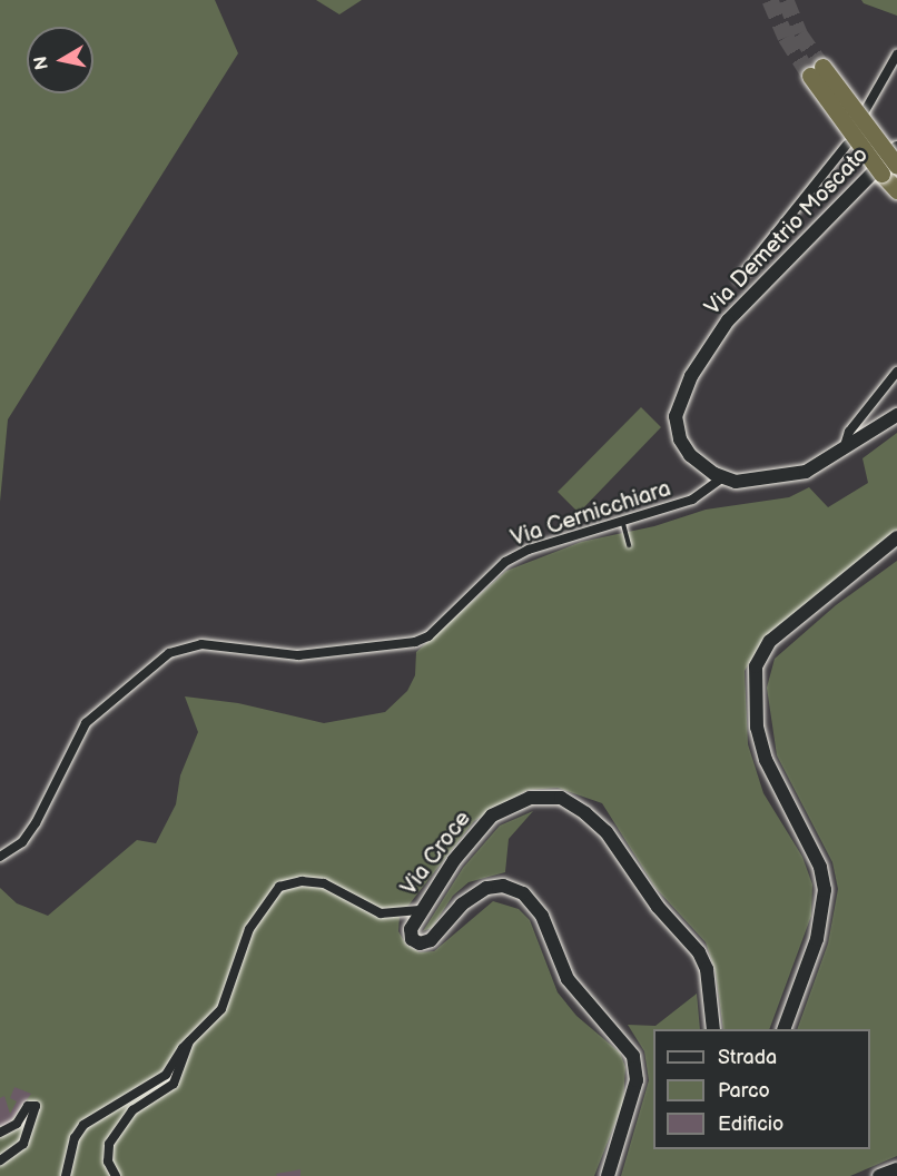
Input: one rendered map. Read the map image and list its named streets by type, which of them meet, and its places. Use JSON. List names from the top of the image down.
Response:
{
  "streets": {
    "street": ["Via Demetrio Moscato", "Via Cernicchiara", "Via Croce"]
  },
  "crossings": [
    ["Via Demetrio Moscato", "Via Cernicchiara"]
  ],
  "legend": ["Strada", "Parco", "Edificio"],
  "north": "left"
}
